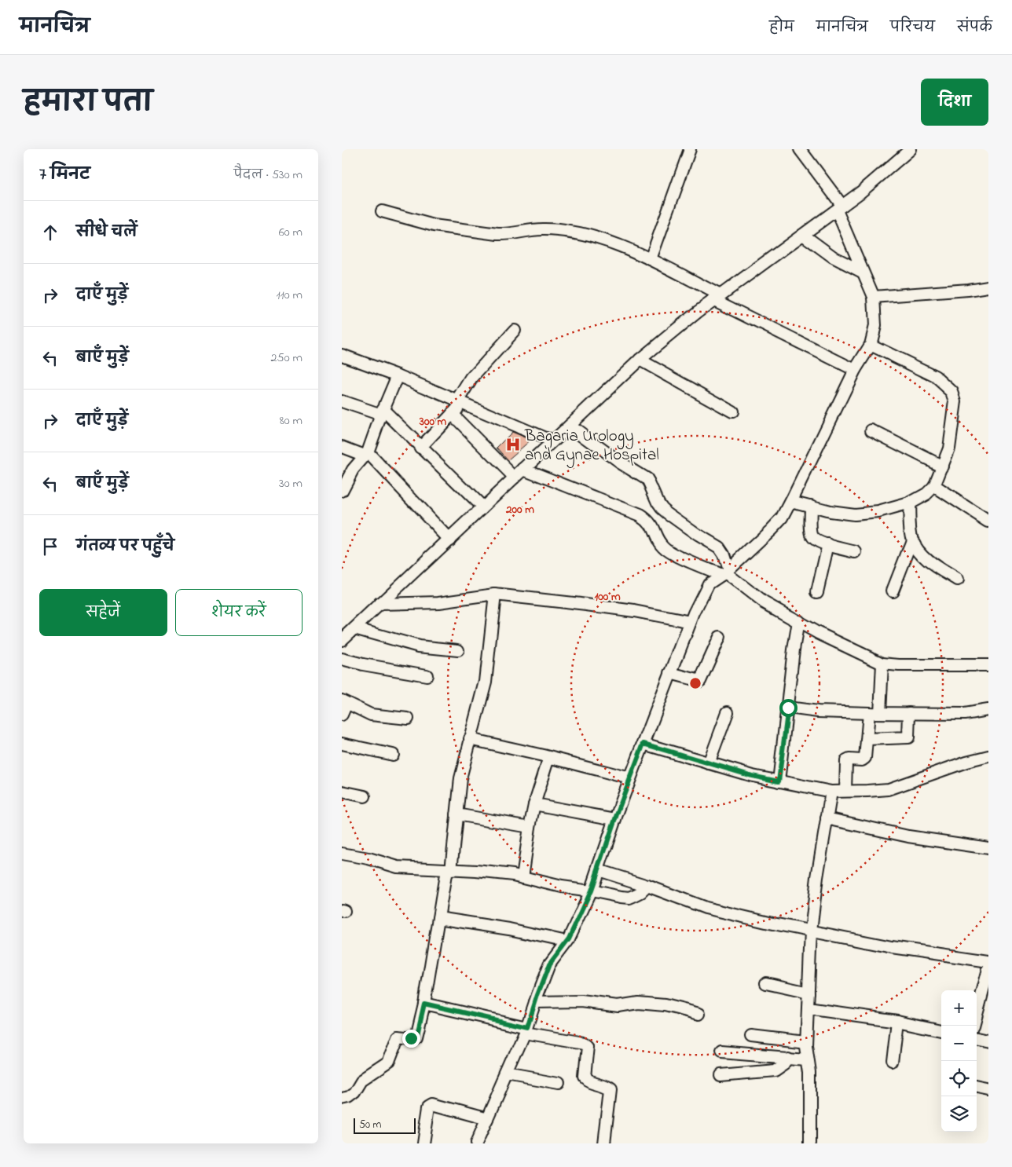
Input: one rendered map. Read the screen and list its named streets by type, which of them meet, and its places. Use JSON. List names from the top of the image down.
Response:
{
  "places": {
    "hospital": ["Bagaria Urology and Gynae Hospital"]
  },
  "scale_bar": "50 m",
  "page": {
    "header": "मानचित्र",
    "nav": [
      "होम",
      "मानचित्र",
      "परिचय",
      "संपर्क"
    ],
    "title": "हमारा पता",
    "buttons": [
      "दिशा",
      ["सहेजें", "शेयर करें"]
    ],
    "heading": ["7 मिनट", "पैदल · 530 m"],
    "list": [
      ["सीधे चलें", "60 m"],
      ["दाएँ मुड़ें", "110 m"],
      ["बाएँ मुड़ें", "250 m"],
      ["दाएँ मुड़ें", "80 m"],
      ["बाएँ मुड़ें", "30 m"],
      "गंतव्य पर पहुँचे"
    ],
    "map_buttons": ["+", "−"],
    "scale": "50 m"
  },
  "rings": ["300 m", "200 m", "100 m"]
}
